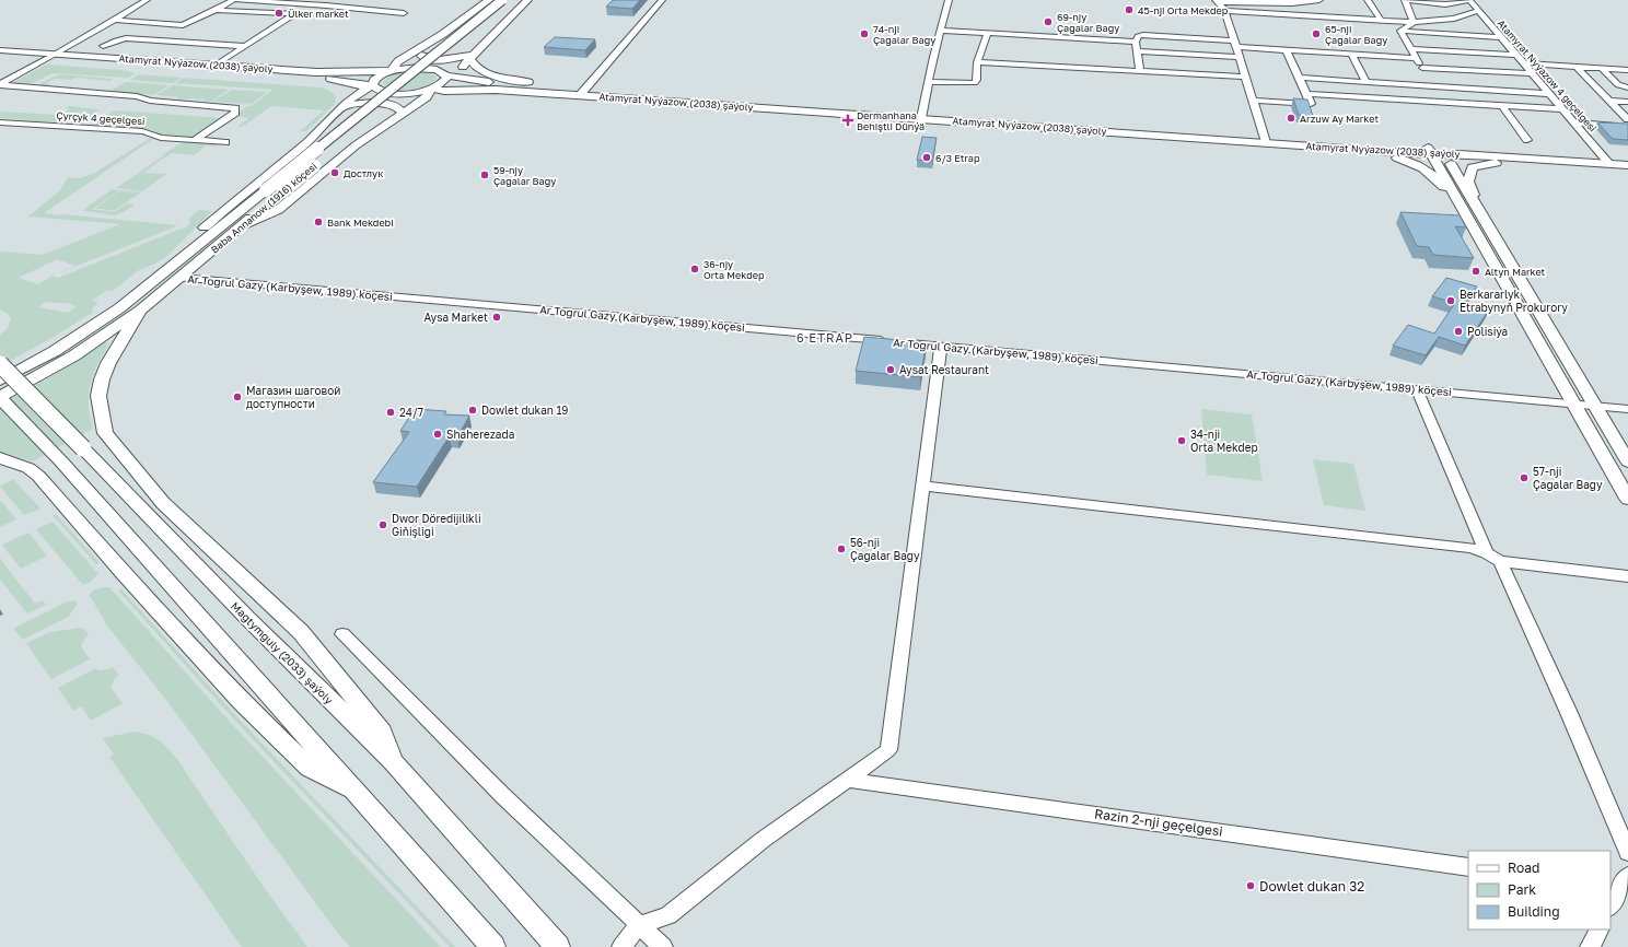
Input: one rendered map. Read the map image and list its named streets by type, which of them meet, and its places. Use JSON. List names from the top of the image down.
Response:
{
  "streets": {
    "main road": ["Atamyrat Nyýazow (2038) şaýoly", "Baba Annanow (1916) köçesi", "Magtymguly (2033) şaýoly"],
    "street": [
      "Atamyrat Nyýazow 4 geçelgesi",
      "Çyrçyk 4 geçelgesi",
      "Ar Togrul Gazy (Karbyşew, 1989) köçesi",
      "Razin 2-nji geçelgesi"
    ]
  },
  "crossings": [
    ["Atamyrat Nyýazow (2038) şaýoly", "Atamyrat Nyýazow 4 geçelgesi"],
    ["Baba Annanow (1916) köçesi", "Ar Togrul Gazy (Karbyşew, 1989) köçesi"]
  ],
  "districts": ["6 ETRAP"],
  "places": {
    "other": [
      "45-nji Orta Mekdep",
      "Ülker market",
      "69-njy Çagalar Bagy",
      "74-nji Çagalar Bagy",
      "65-nji Çagalar Bagy",
      "Arzuw Ay Market",
      "6/3 Etrap",
      "Достлук",
      "59-njy Çagalar Bagy",
      "Bank Mekdebi",
      "36-njy Orta Mekdep",
      "Altyn Market",
      "Berkararlyk Etrabynyň Prokurory",
      "Aysa Market",
      "Polisiýa",
      "Aysat Restaurant",
      "Магазин шаговой доступности",
      "Dowlet dukan 19",
      "24/7",
      "Shaherezada",
      "34-nji Orta Mekdep",
      "57-nji Çagalar Bagy",
      "Dwor Döredijilikli Giňişligi",
      "56-nji Çagalar Bagy",
      "Dowlet dukan 32"
    ],
    "health": ["Dermanhana Behiştli Dünýä"]
  },
  "legend": ["Road", "Park", "Building"]
}
